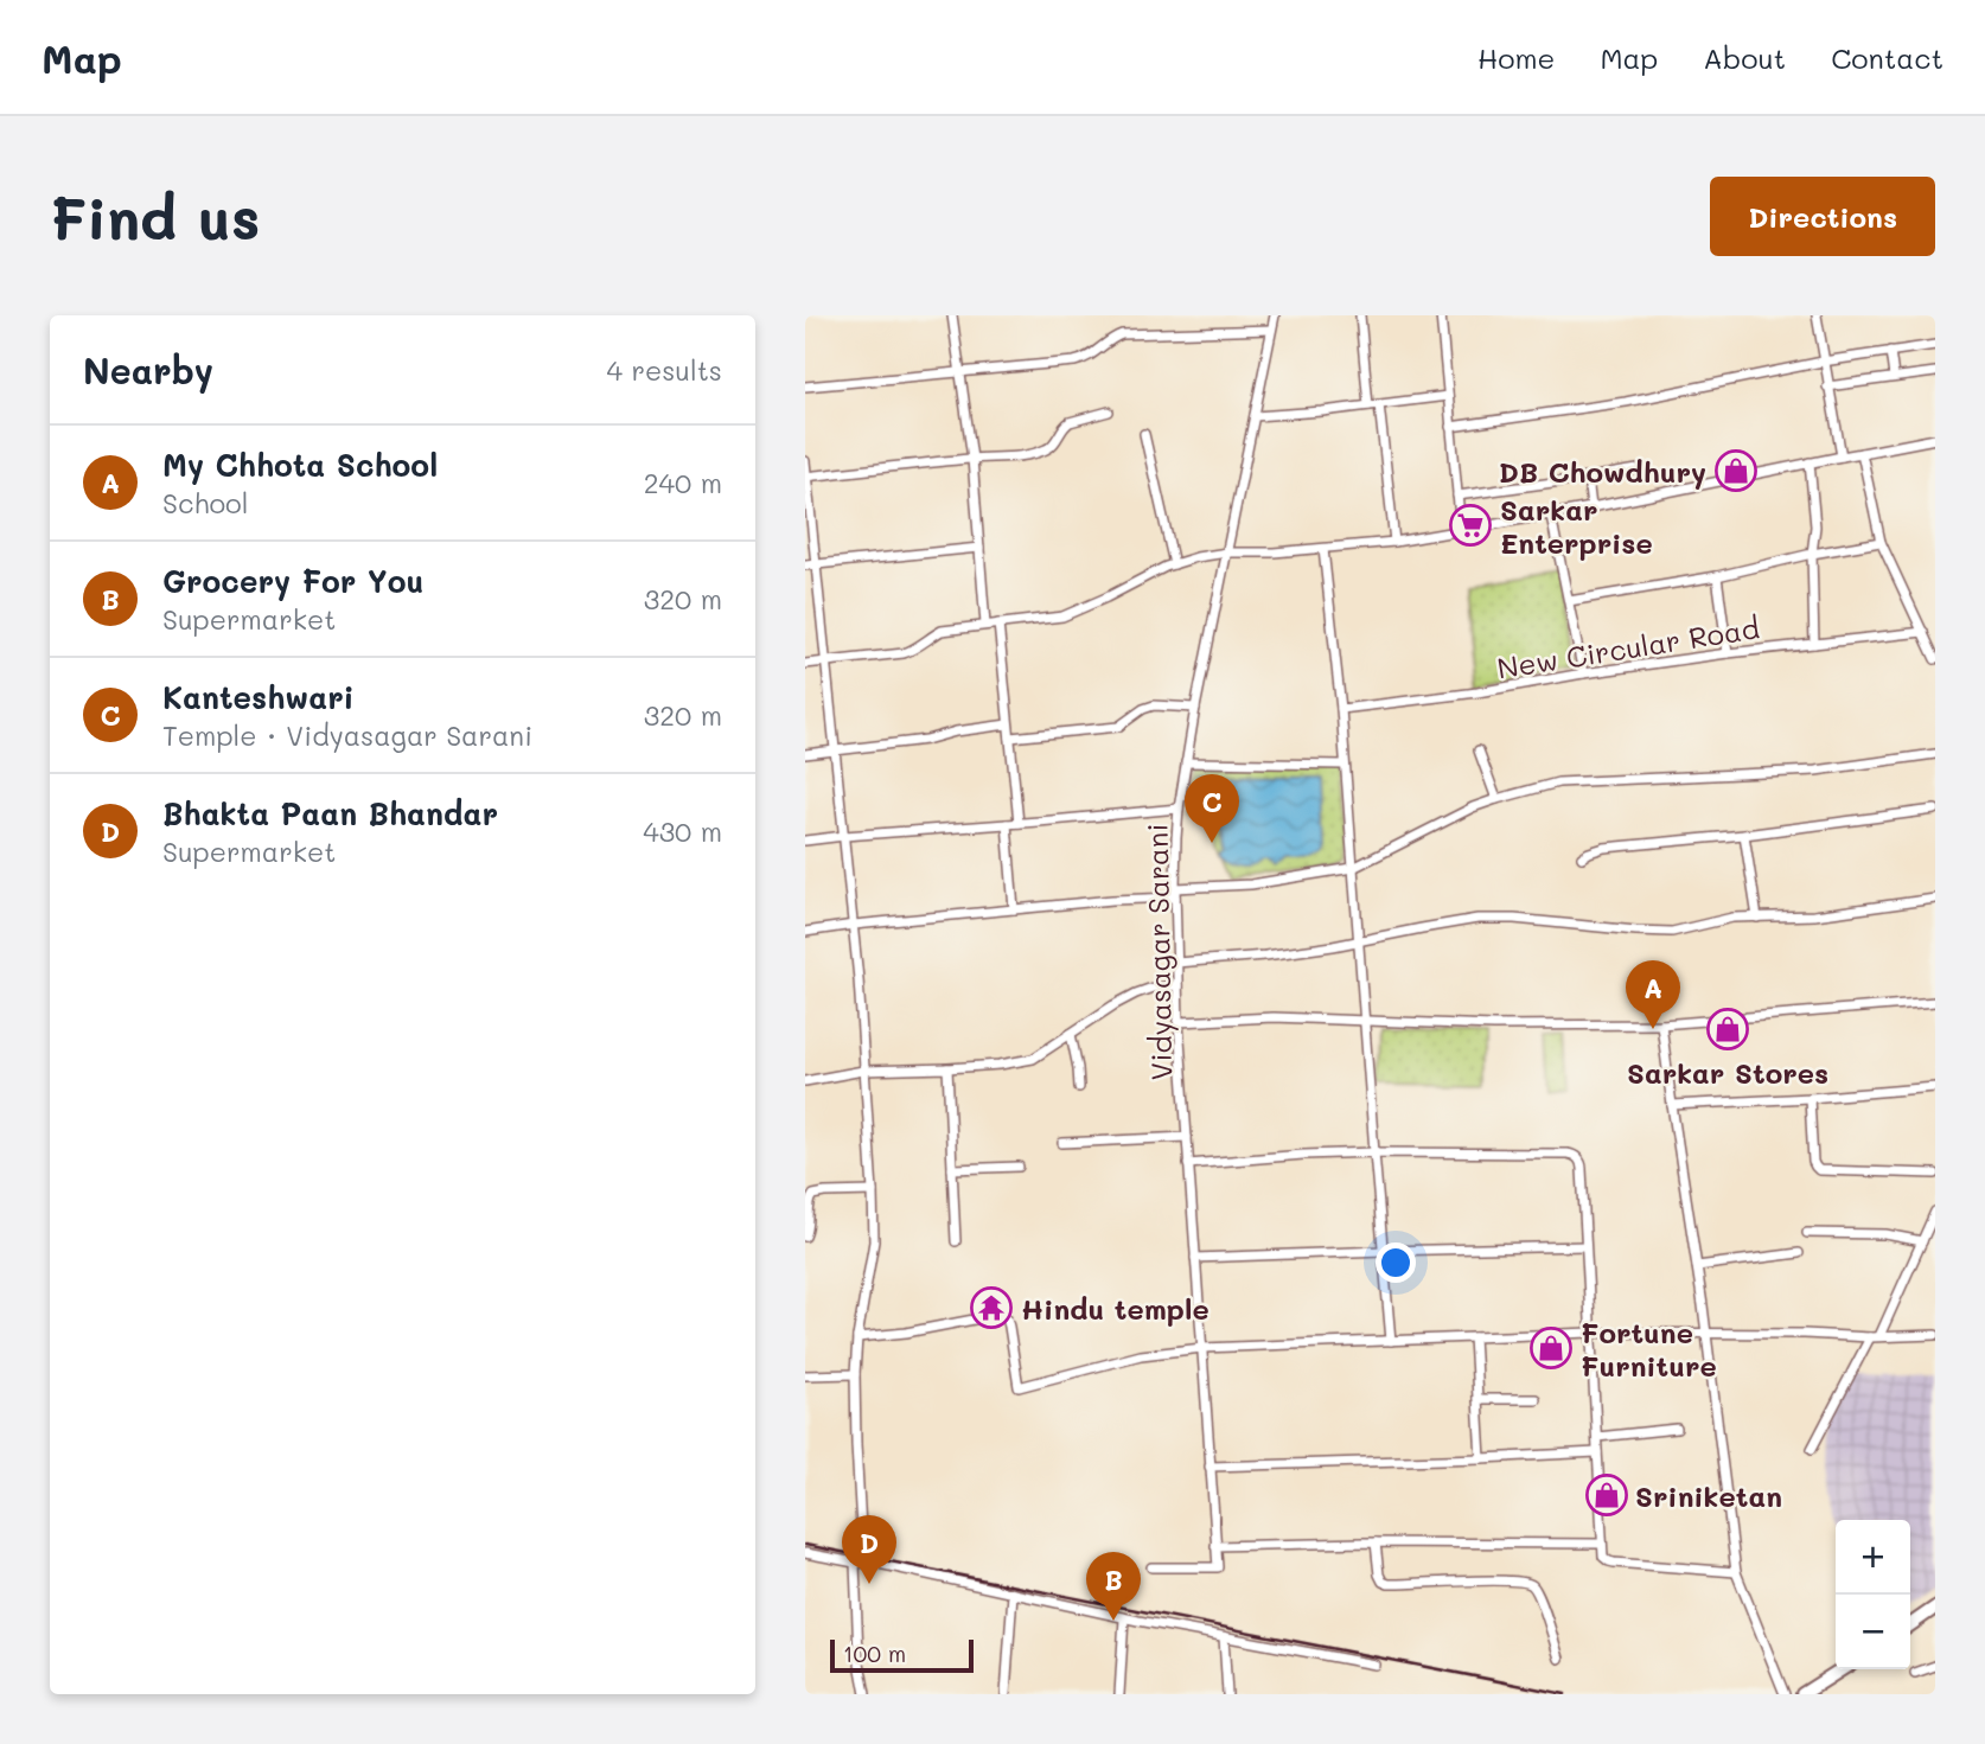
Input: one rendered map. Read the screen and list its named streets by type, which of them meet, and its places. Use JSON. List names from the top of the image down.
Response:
{
  "streets": {
    "street": ["New Circular Road", "Vidyasagar Sarani"]
  },
  "places": {
    "shop": [
      "DB Chowdhury",
      "Sarkar Stores",
      "Fortune Furniture",
      "Sriniketan"
    ],
    "supermarket": ["Sarkar Enterprise"],
    "temple": ["Hindu temple"]
  },
  "scale_bar": "100 m",
  "page": {
    "header": "Map",
    "nav": [
      "Home",
      "Map",
      "About",
      "Contact"
    ],
    "buttons": "Directions",
    "title": "Find us",
    "heading": ["Nearby", "4 results"],
    "list": [
      {
        "mark": "A",
        "name": "My Chhota School",
        "note": "School",
        "value": "240 m"
      },
      {
        "mark": "B",
        "name": "Grocery For You",
        "note": "Supermarket",
        "value": "320 m"
      },
      {
        "mark": "C",
        "name": "Kanteshwari",
        "note": "Temple · Vidyasagar Sarani",
        "value": "320 m"
      },
      {
        "mark": "D",
        "name": "Bhakta Paan Bhandar",
        "note": "Supermarket",
        "value": "430 m"
      }
    ],
    "pins": [
      "C",
      "A",
      "D",
      "B"
    ],
    "map_buttons": ["+", "−"],
    "scale": "100 m"
  }
}
